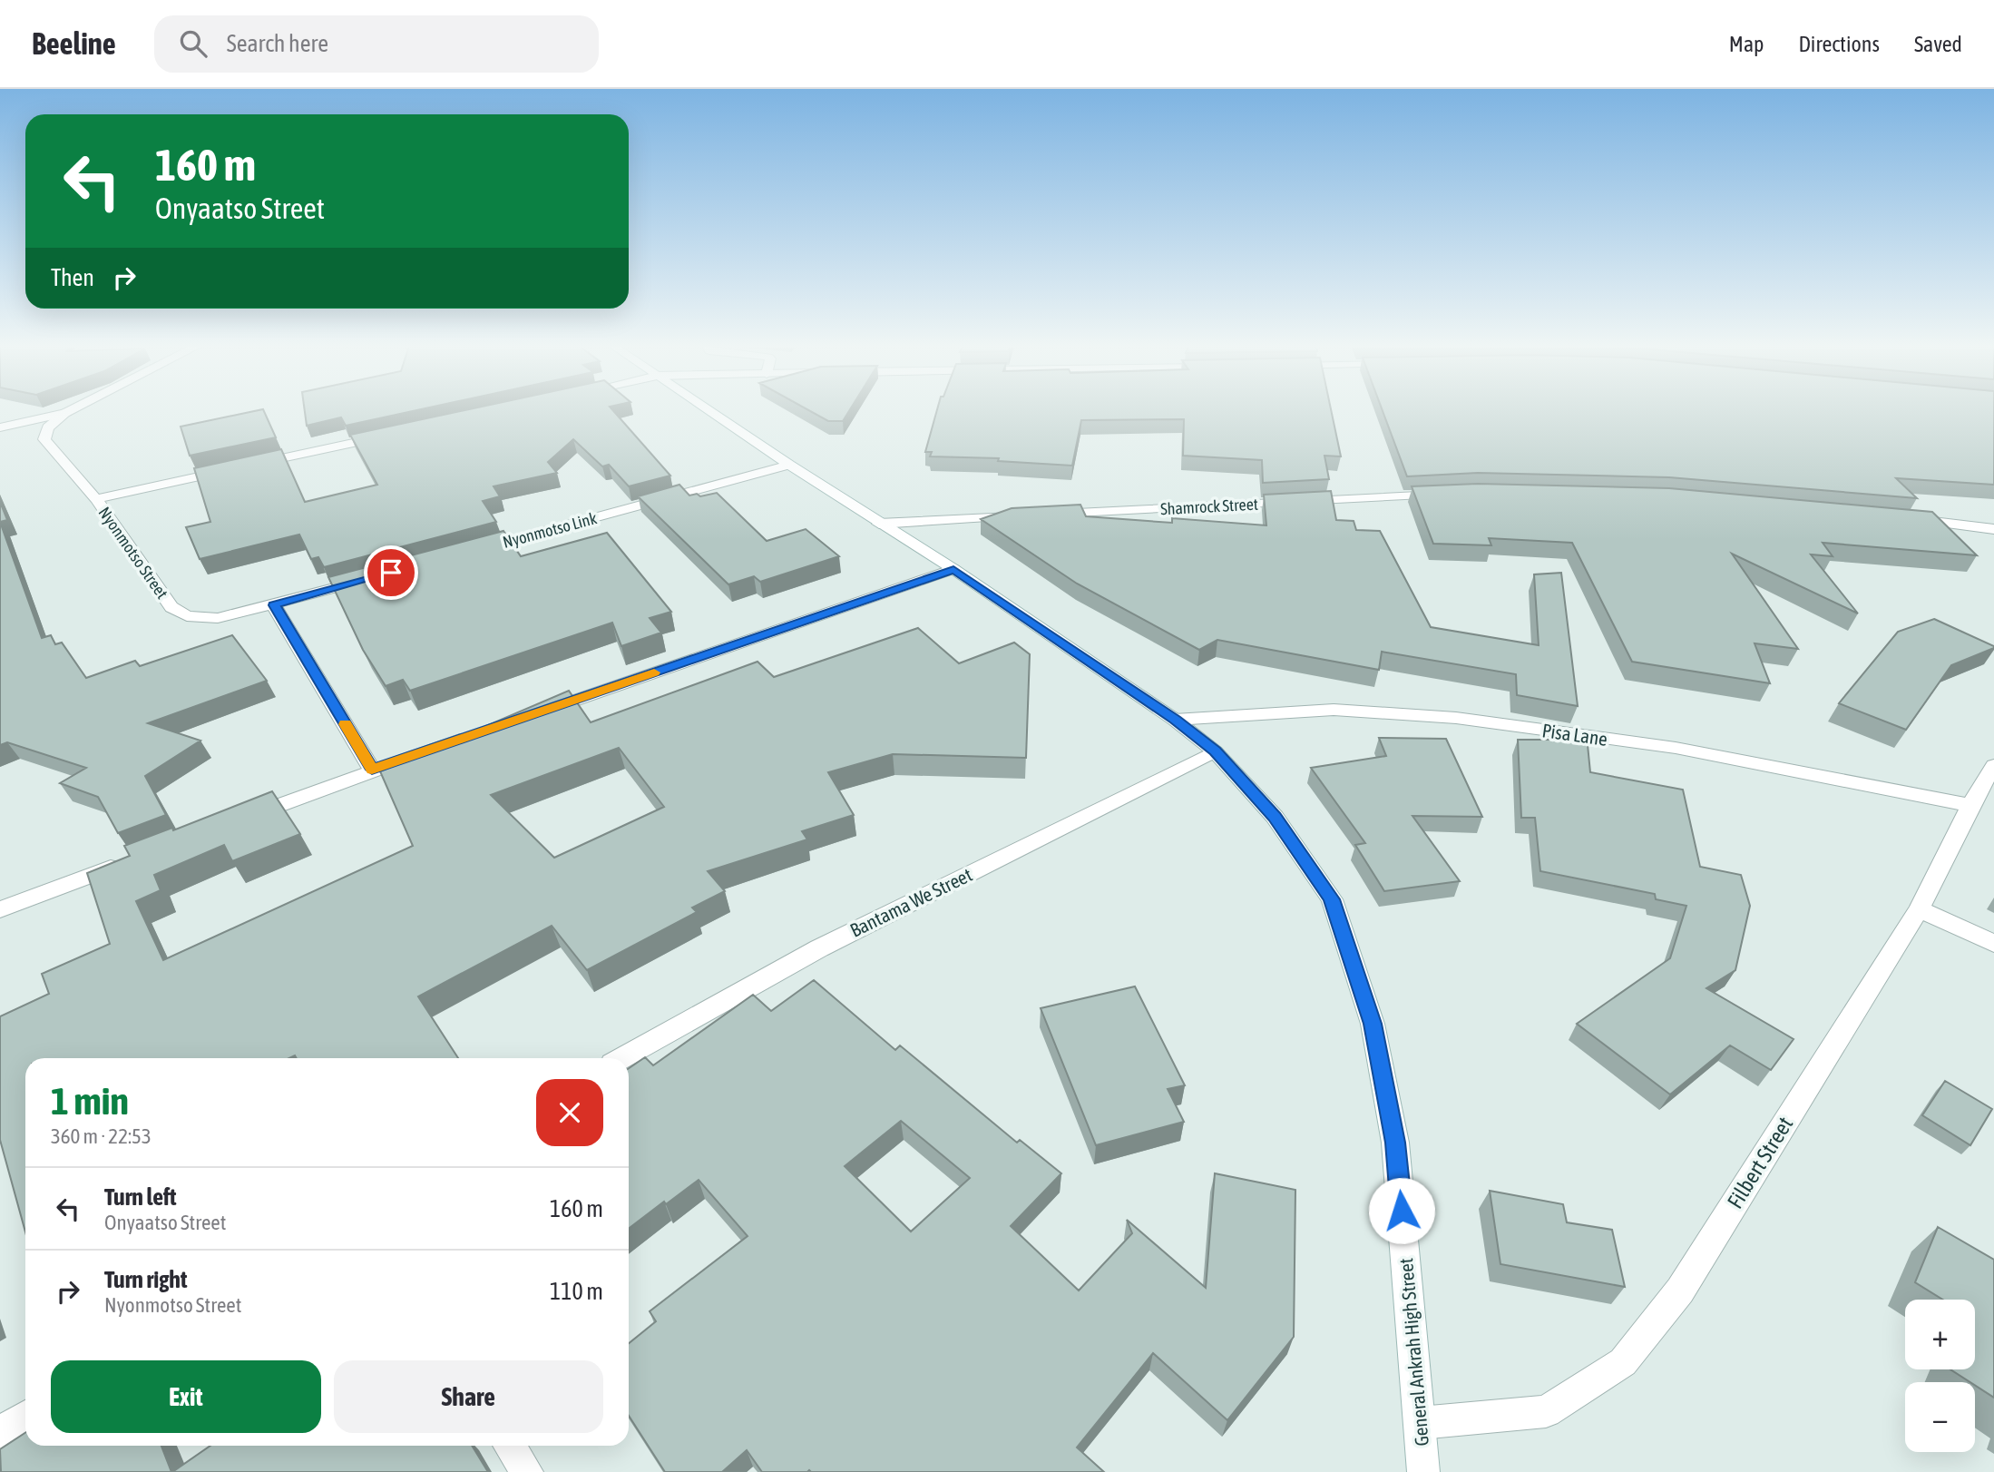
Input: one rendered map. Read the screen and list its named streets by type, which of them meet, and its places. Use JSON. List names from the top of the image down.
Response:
{
  "streets": {
    "street": [
      "Shamrock Street",
      "Nyonmotso Link",
      "Nyonmotso Street",
      "Pisa Lane",
      "Bantama We Street",
      "Filbert Street",
      "General Ankrah High Street"
    ]
  },
  "crossings": [
    ["Nyonmotso Link", "General Ankrah High Street"],
    ["Pisa Lane", "Filbert Street"],
    ["Pisa Lane", "General Ankrah High Street"],
    ["Bantama We Street", "General Ankrah High Street"],
    ["Filbert Street", "General Ankrah High Street"]
  ],
  "page": {
    "header": "Beeline",
    "search": "Search here",
    "nav": ["Map", "Directions", "Saved"],
    "turn": ["160 m", "Onyaatso Street"],
    "then": "Then",
    "heading": ["1 min", "360 m · 22:53"],
    "list": [
      {
        "name": "Turn left",
        "note": "Onyaatso Street",
        "value": "160 m"
      },
      {
        "name": "Turn right",
        "note": "Nyonmotso Street",
        "value": "110 m"
      }
    ],
    "map_buttons": ["+", "−"],
    "buttons": ["Exit", "Share"]
  }
}
